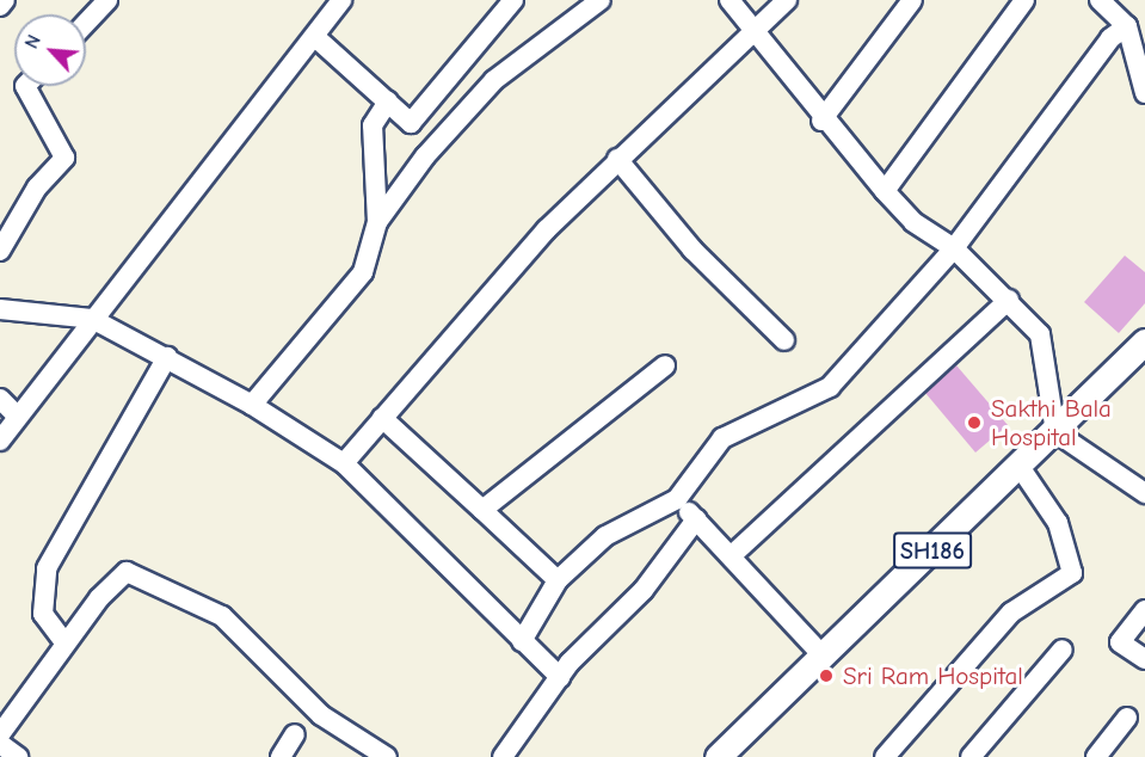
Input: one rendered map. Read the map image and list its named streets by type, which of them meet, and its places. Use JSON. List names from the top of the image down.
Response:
{
  "streets": {
    "main road": ["SH186"]
  },
  "places": ["Sakthi Bala Hospital", "Sri Ram Hospital"],
  "north": "top left"
}
